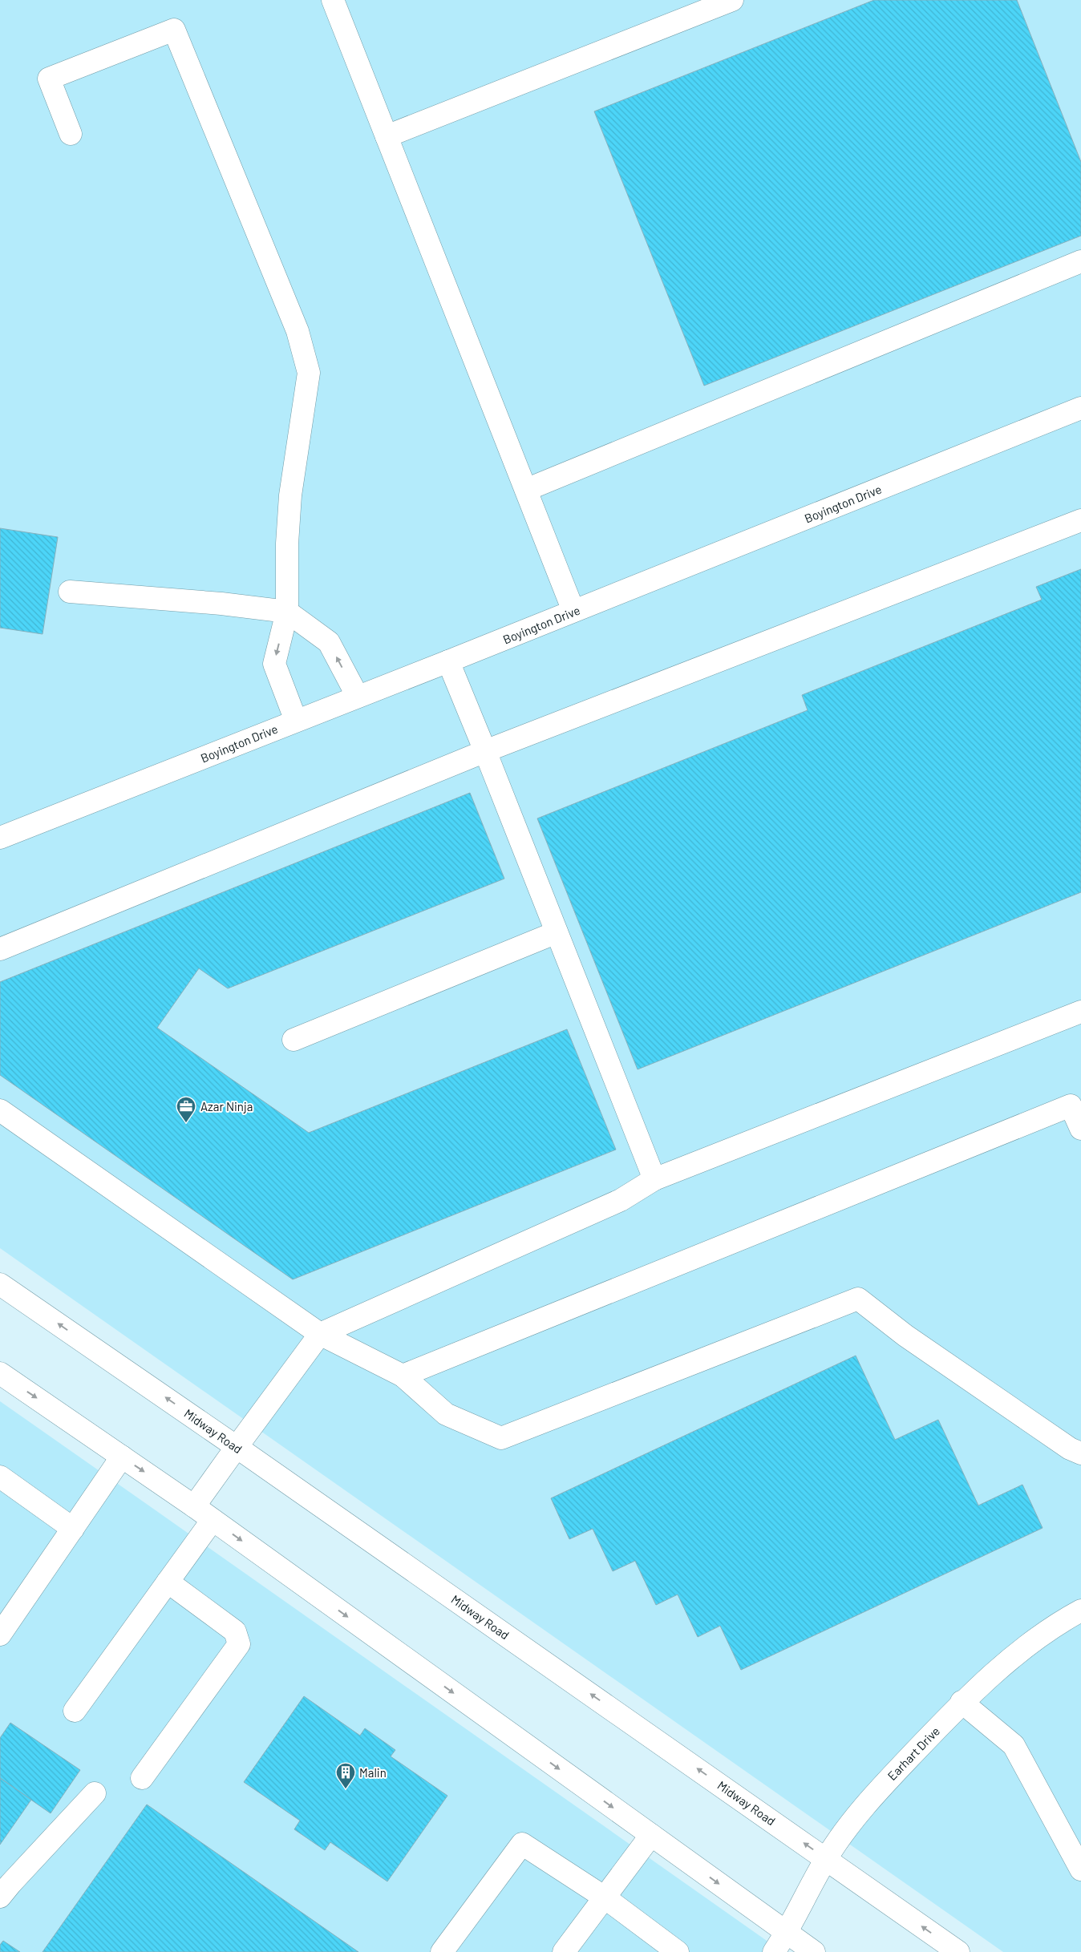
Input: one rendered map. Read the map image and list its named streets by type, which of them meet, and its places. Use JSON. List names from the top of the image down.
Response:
{
  "streets": {
    "main road": ["Boyington Drive", "Midway Road", "Earhart Drive"]
  },
  "crossings": [
    ["Midway Road", "Earhart Drive"]
  ],
  "places": {
    "office": ["Azar Ninja"],
    "building": ["Malin"]
  }
}
